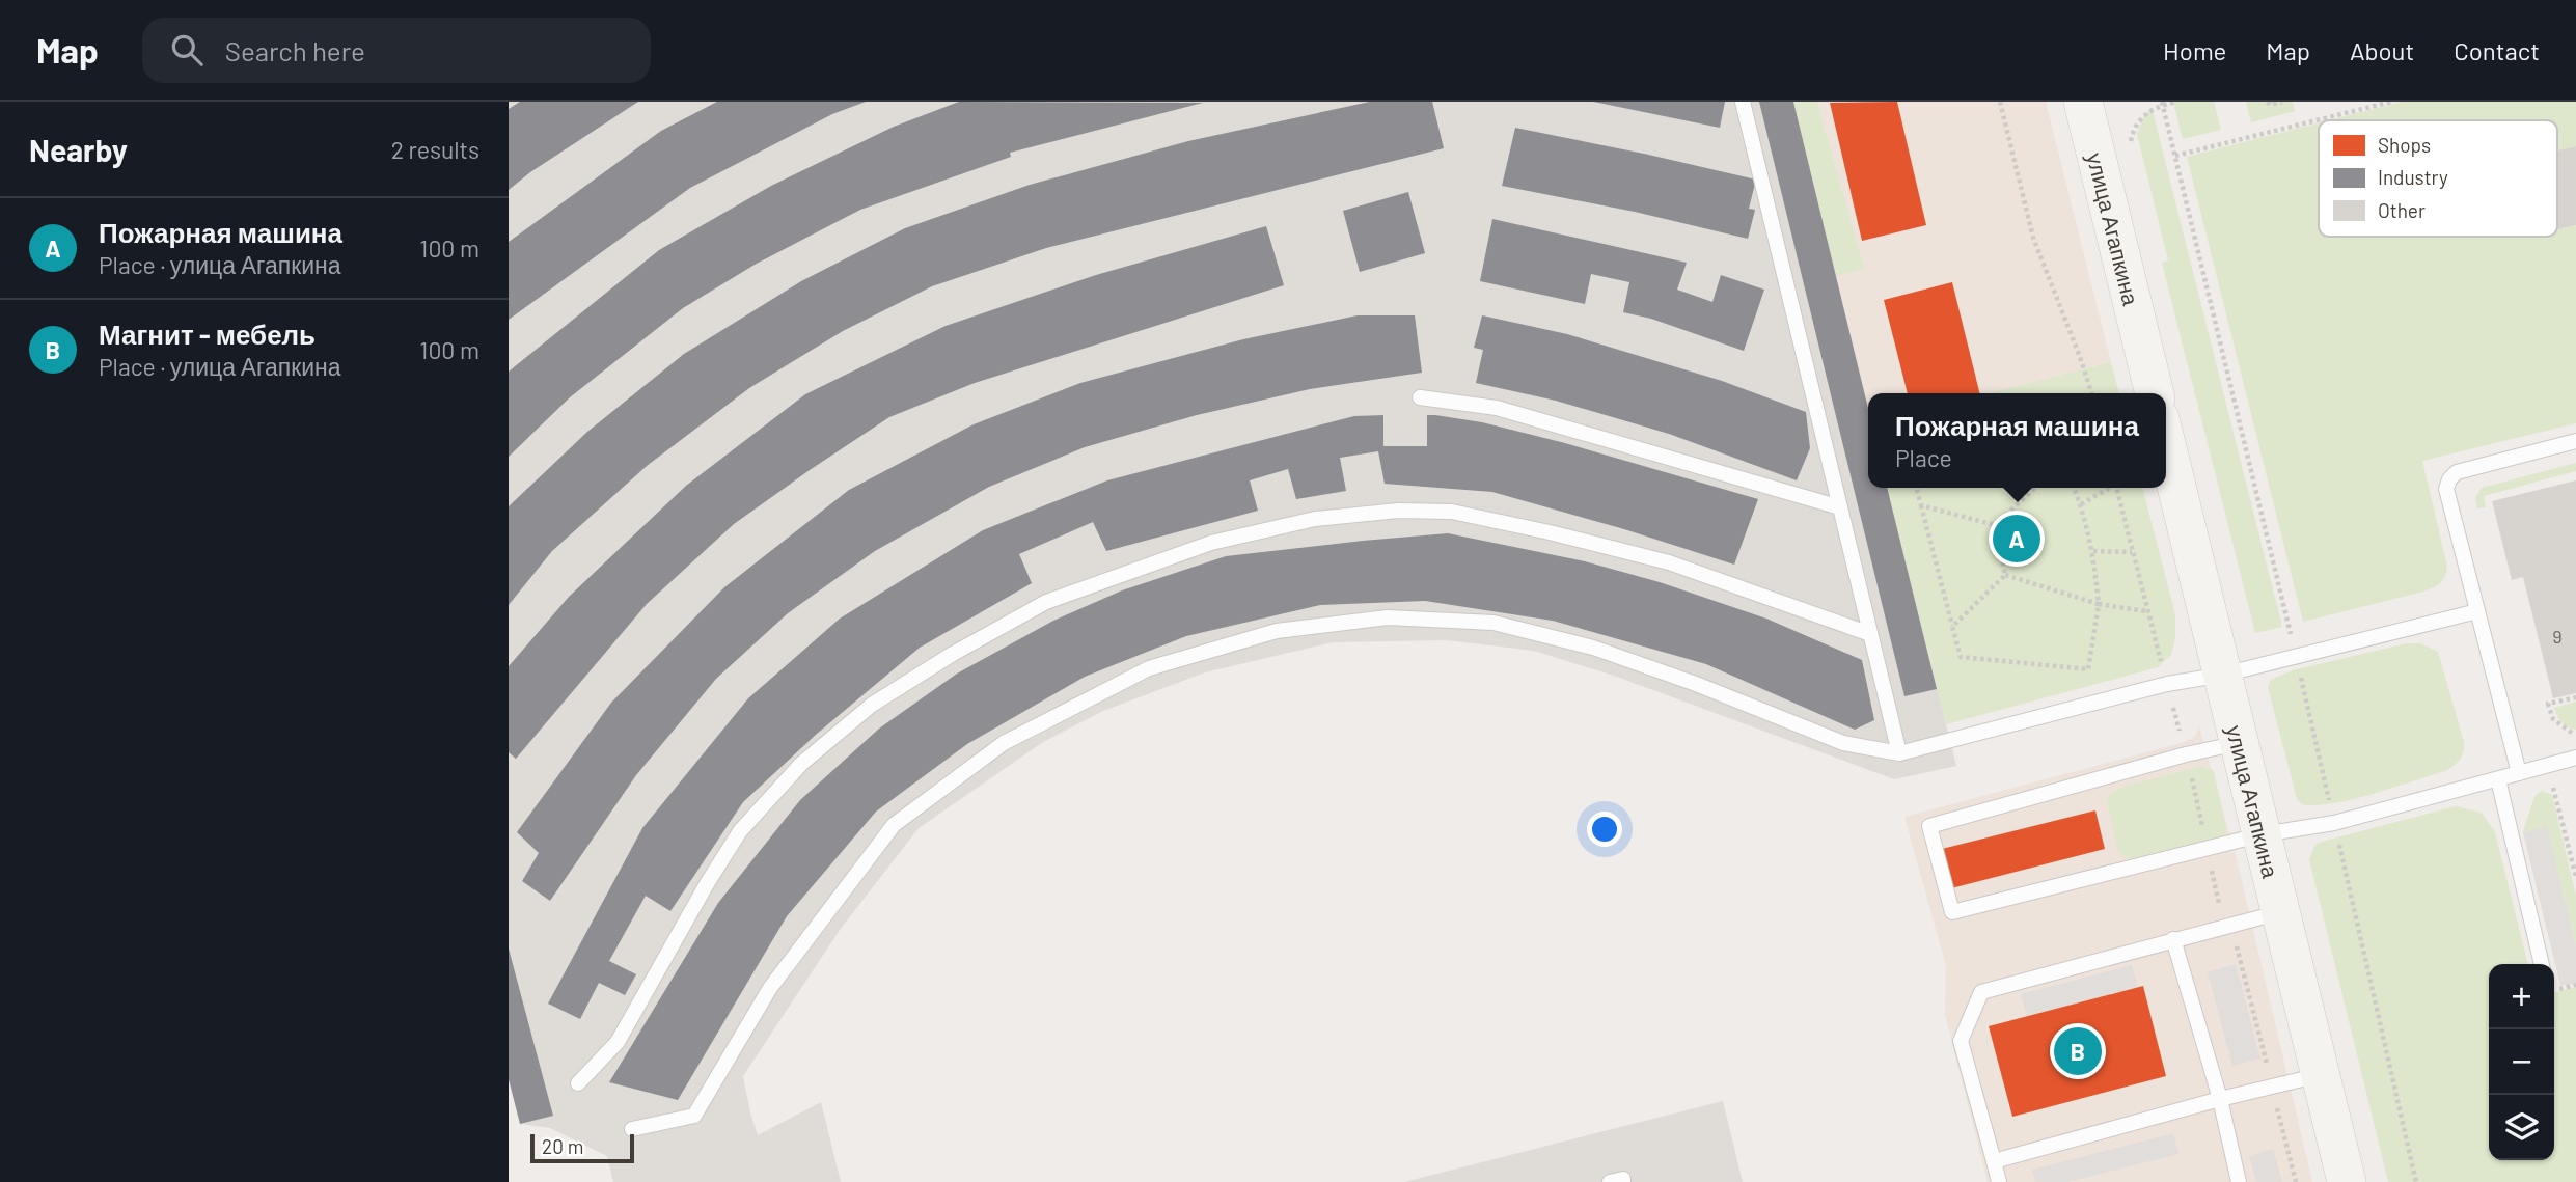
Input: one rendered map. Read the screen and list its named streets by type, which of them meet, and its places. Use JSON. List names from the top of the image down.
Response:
{
  "streets": {
    "main road": ["улица Агапкина"]
  },
  "house_numbers": ["9"],
  "legend": ["Shops", "Industry", "Other"],
  "scale_bar": "20 m",
  "page": {
    "header": "Map",
    "search": "Search here",
    "nav": [
      "Home",
      "Map",
      "About",
      "Contact"
    ],
    "heading": ["Nearby", "2 results"],
    "list": [
      {
        "mark": "A",
        "name": "Пожарная машина",
        "note": "Place · улица Агапкина",
        "value": "100 m"
      },
      {
        "mark": "B",
        "name": "Магнит - мебель",
        "note": "Place · улица Агапкина",
        "value": "100 m"
      }
    ],
    "popup": ["Пожарная машина", "Place"],
    "pins": ["A", "B"],
    "map_buttons": ["+", "−"],
    "scale": "20 m"
  }
}
